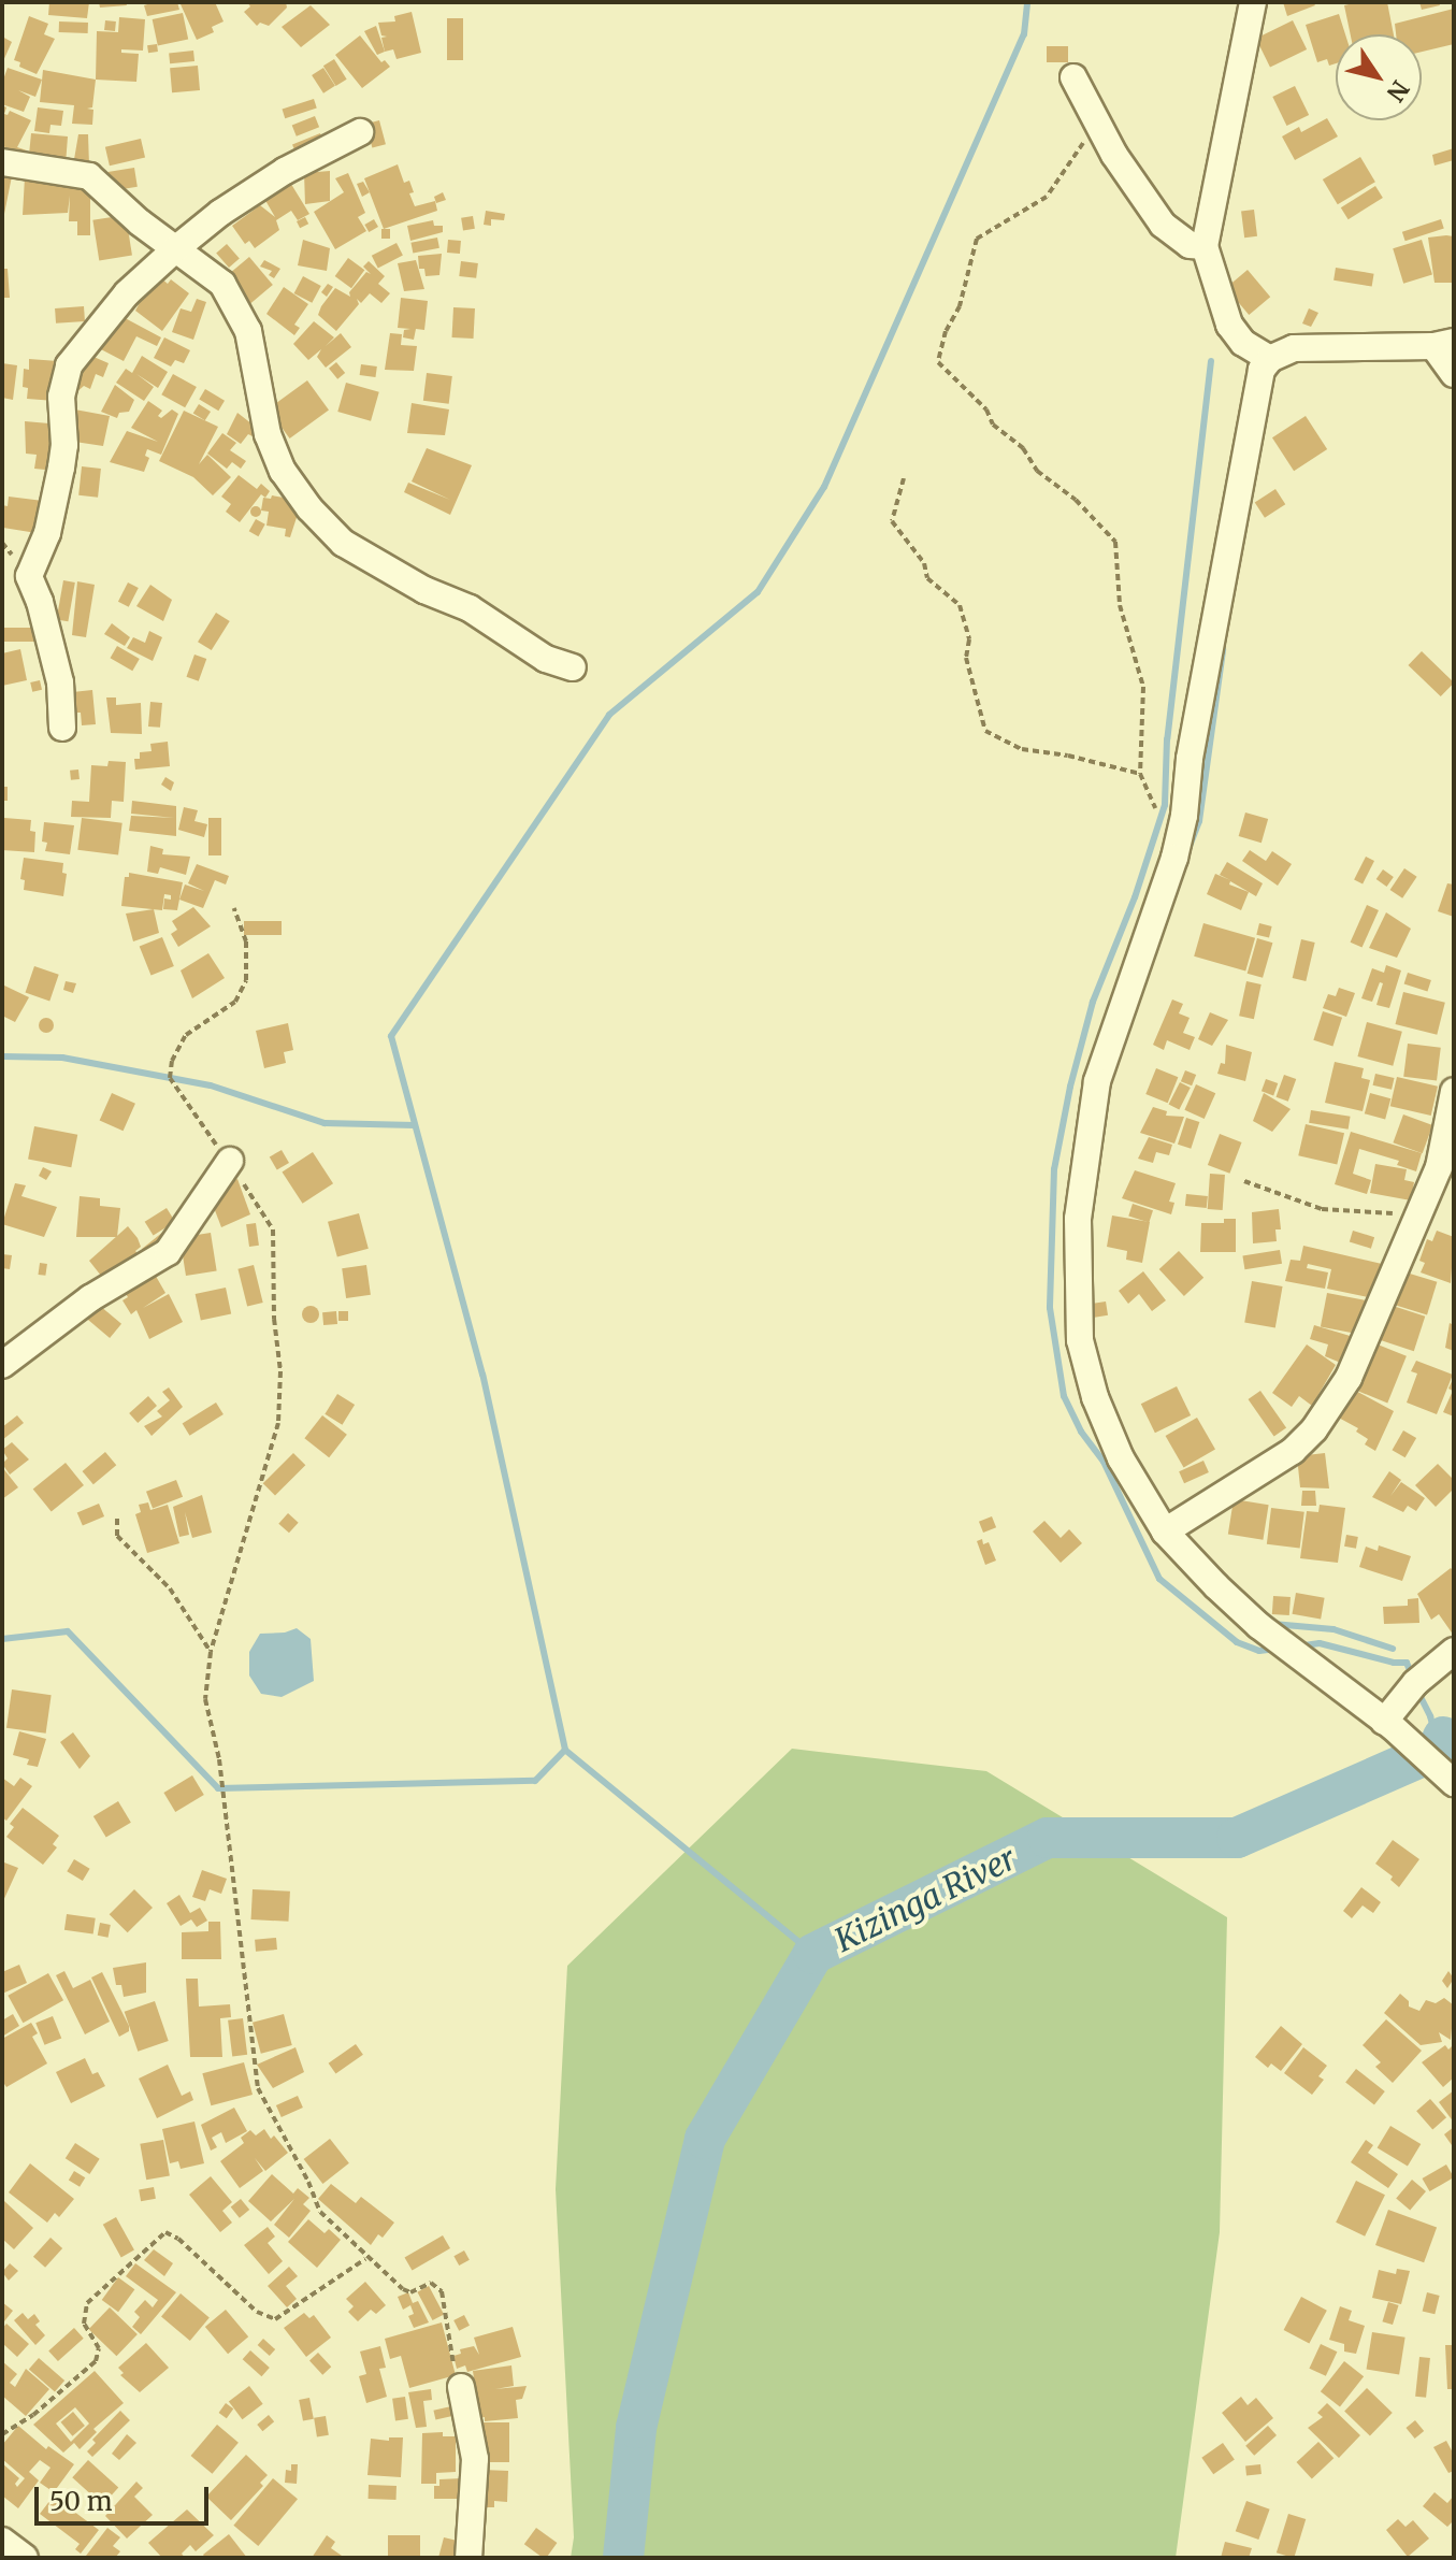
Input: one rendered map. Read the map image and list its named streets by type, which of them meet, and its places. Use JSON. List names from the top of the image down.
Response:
{
  "water": ["Kizinga River"],
  "scale_bar": "50 m",
  "north": "bottom right"
}
